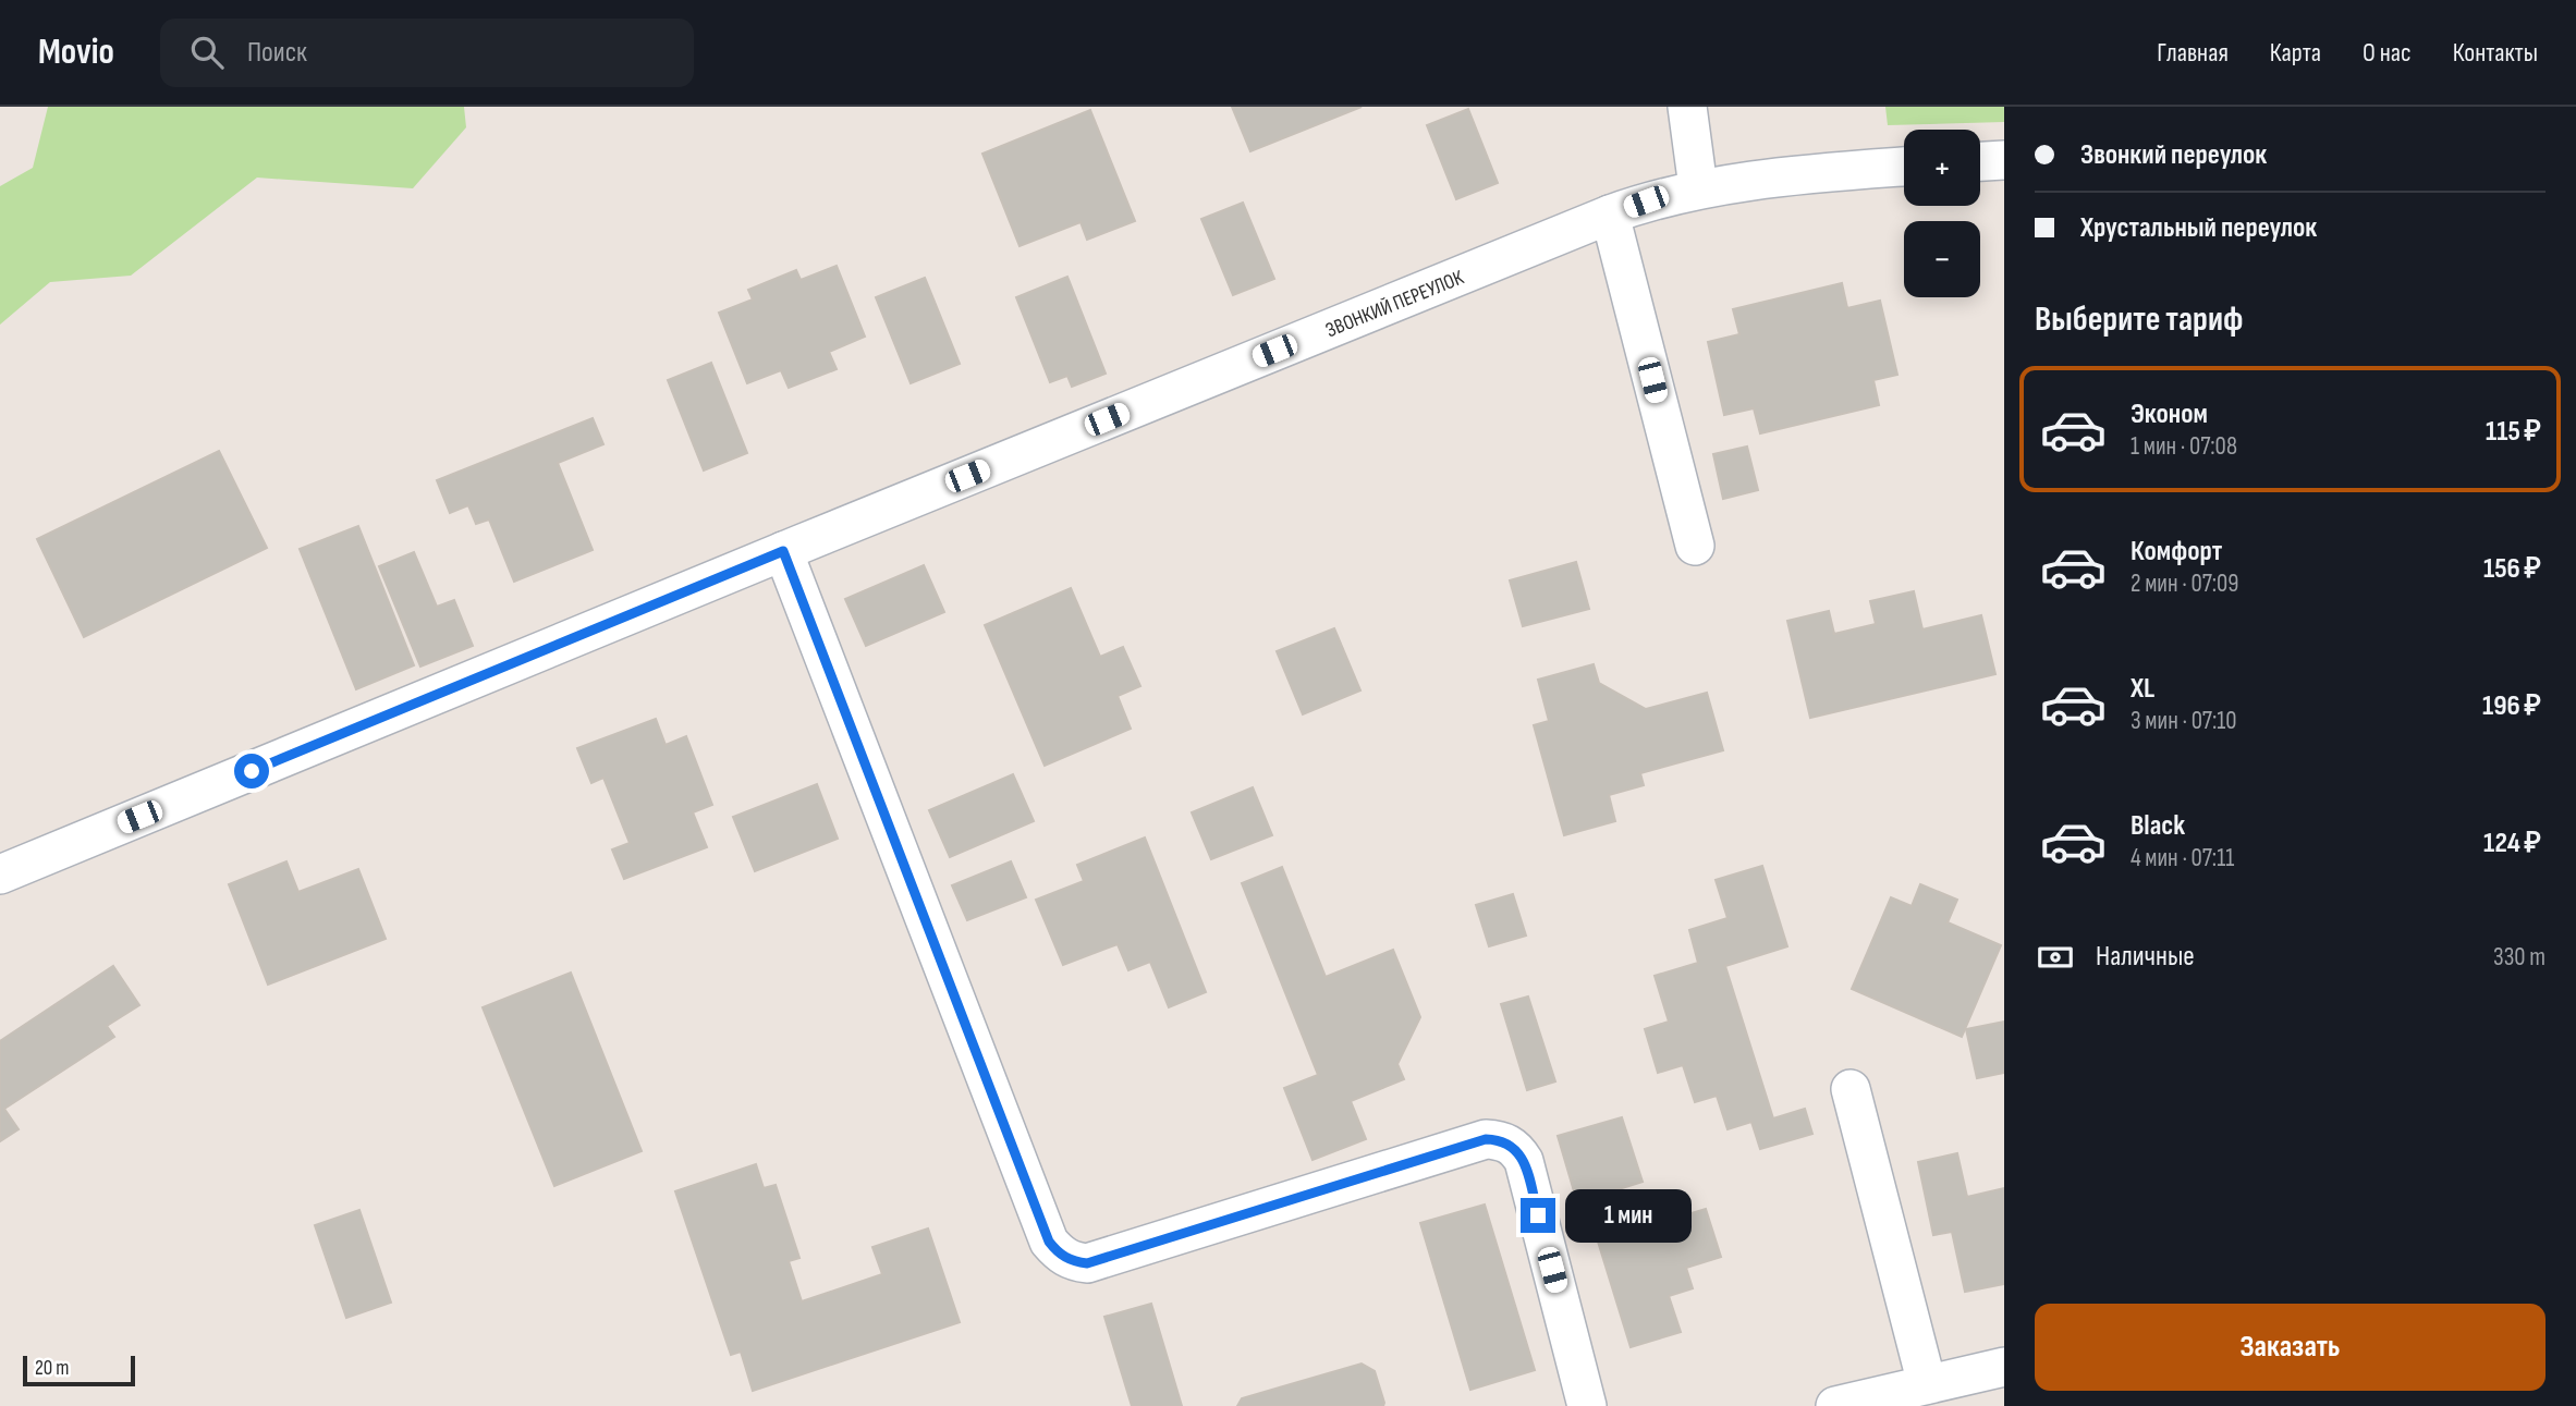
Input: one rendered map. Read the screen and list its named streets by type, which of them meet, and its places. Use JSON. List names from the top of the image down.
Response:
{
  "streets": {
    "street": ["ЗВОНКИЙ ПЕРЕУЛОК"]
  },
  "scale_bar": "20 m",
  "page": {
    "header": "Movio",
    "search": "Поиск",
    "nav": [
      "Главная",
      "Карта",
      "О нас",
      "Контакты"
    ],
    "banner": ["Звонкий переулок", "Хрустальный переулок"],
    "map_buttons": ["+", "−"],
    "heading": "Выберите тариф",
    "list": [
      {
        "name": "Эконом",
        "note": "1 мин · 07:08",
        "value": "115 ₽"
      },
      {
        "name": "Комфорт",
        "note": "2 мин · 07:09",
        "value": "156 ₽"
      },
      {
        "name": "XL",
        "note": "3 мин · 07:10",
        "value": "196 ₽"
      },
      {
        "name": "Black",
        "note": "4 мин · 07:11",
        "value": "124 ₽"
      }
    ],
    "pay": ["Наличные", "330 m"],
    "bubble": "1 мин",
    "buttons": "Заказать",
    "scale": "20 m"
  }
}
